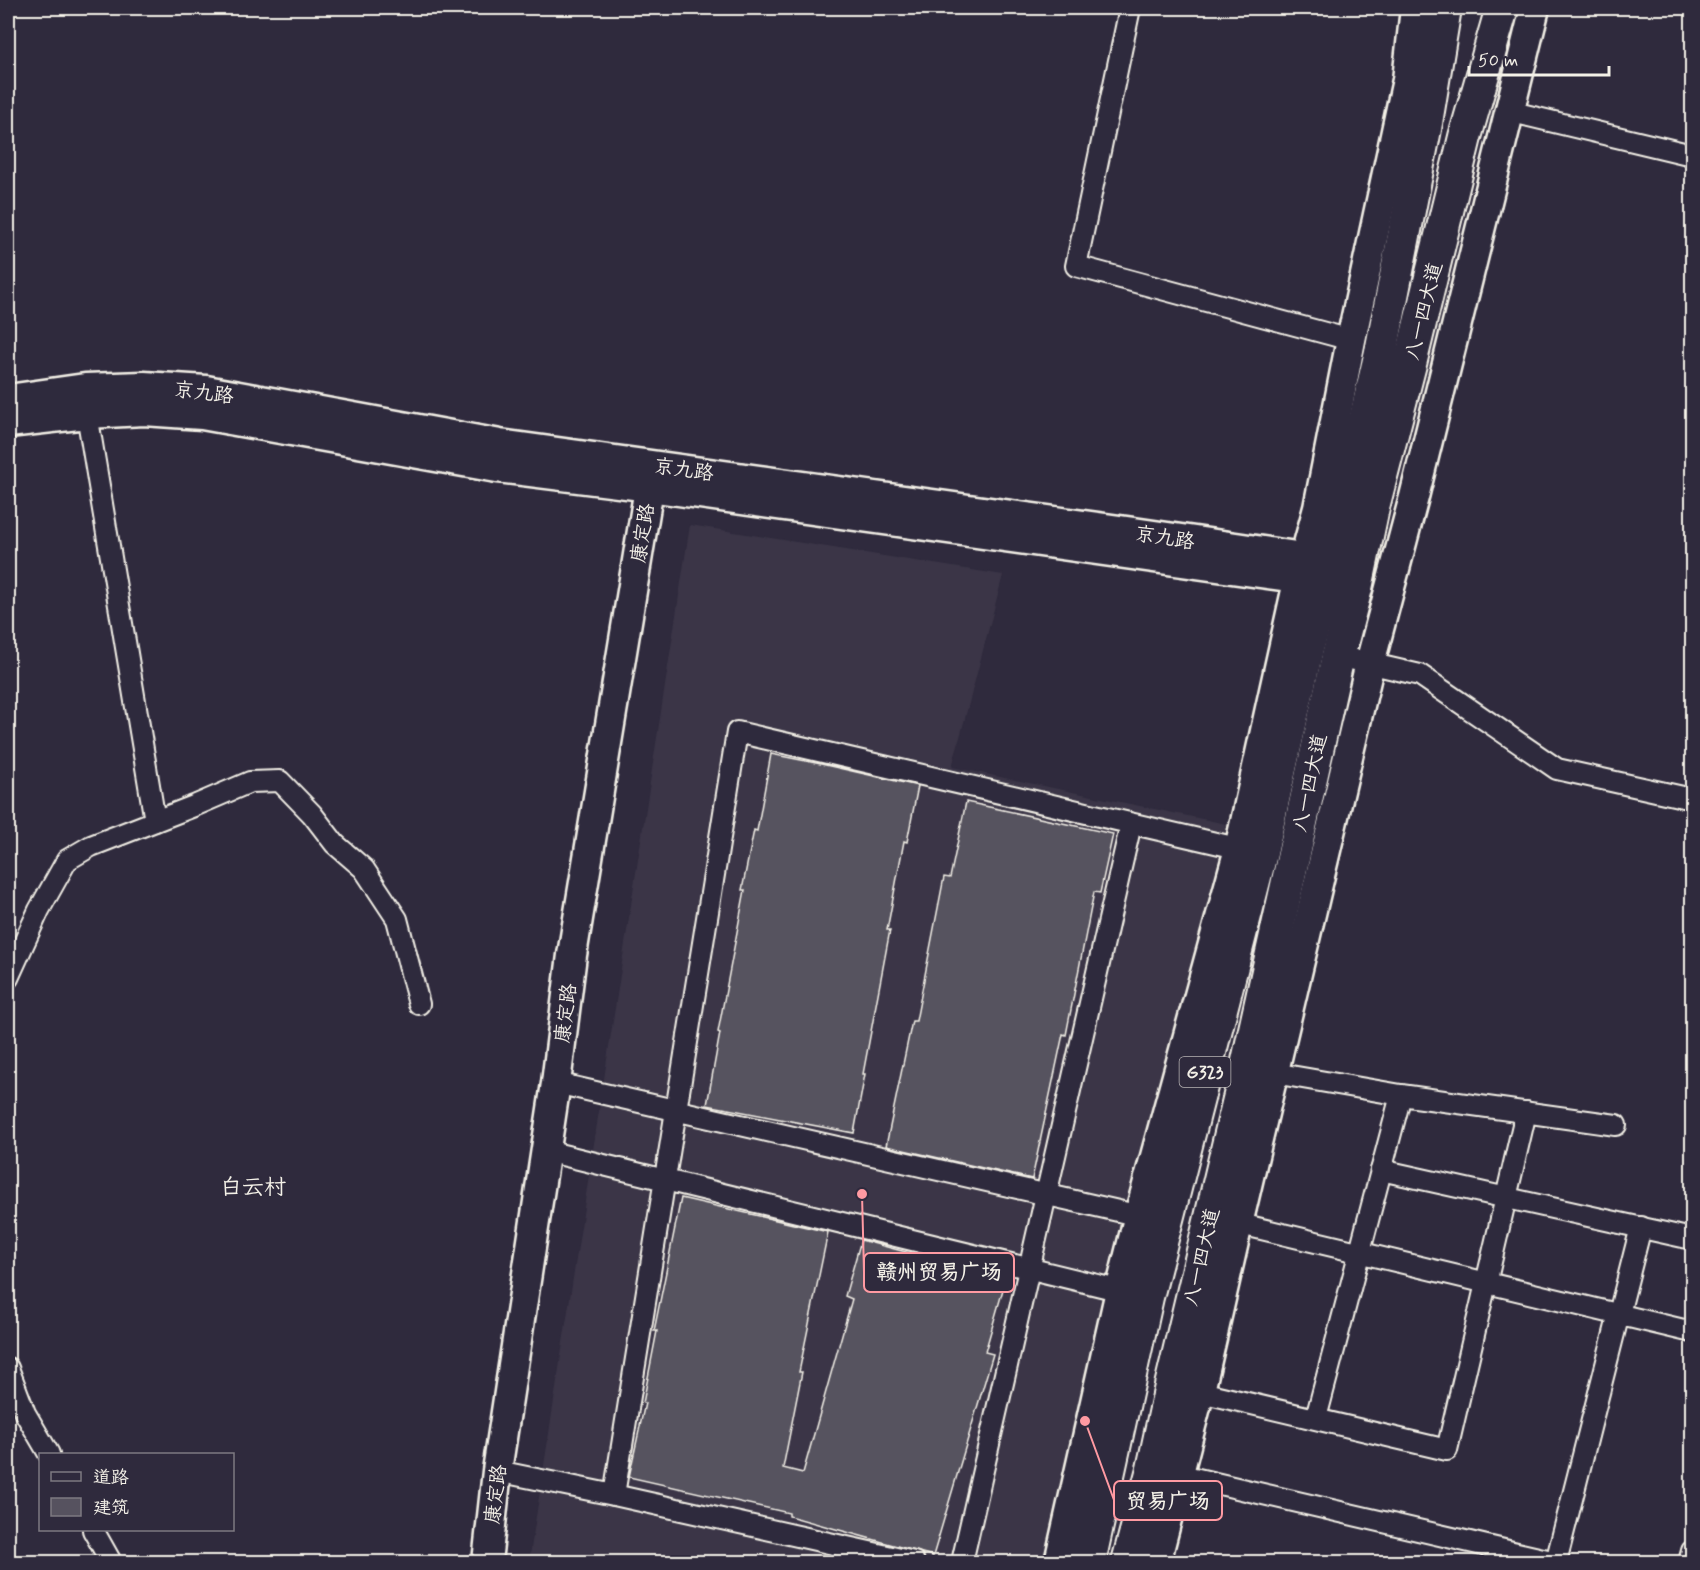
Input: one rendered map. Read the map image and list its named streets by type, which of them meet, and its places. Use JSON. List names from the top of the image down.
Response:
{
  "streets": {
    "main road": ["八一四大道", "G323"],
    "street": ["京九路", "康定路"]
  },
  "crossings": [
    ["八一四大道", "京九路"],
    ["京九路", "康定路"]
  ],
  "districts": ["白云村"],
  "places": ["赣州贸易广场", "贸易广场"],
  "legend": ["道路", "建筑"],
  "scale_bar": "50 m"
}
